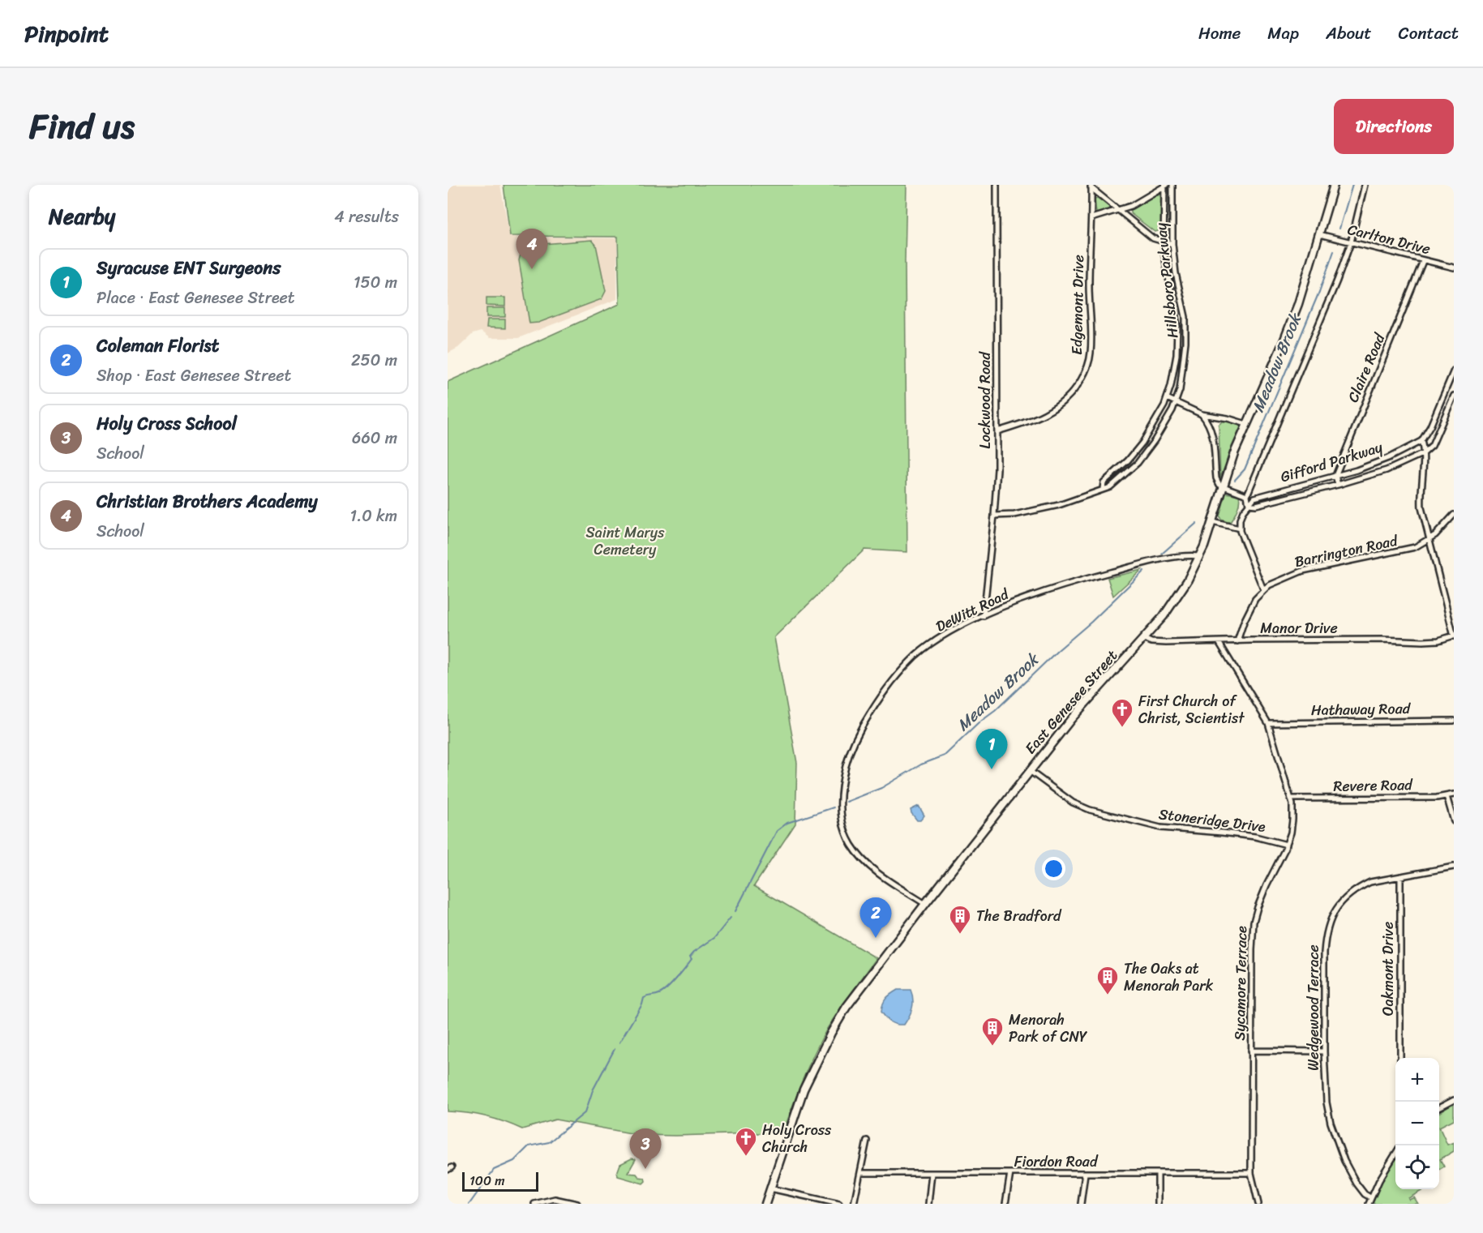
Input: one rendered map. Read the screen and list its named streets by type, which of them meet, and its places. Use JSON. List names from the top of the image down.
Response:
{
  "streets": {
    "main road": ["East Genesee Street"],
    "street": [
      "Carlton Drive",
      "Hillsboro Parkway",
      "Edgemont Drive",
      "Claire Road",
      "Lockwood Road",
      "Gifford Parkway",
      "Barrington Road",
      "DeWitt Road",
      "Manor Drive",
      "Hathaway Road",
      "Revere Road",
      "Stoneridge Drive",
      "Oakmont Drive",
      "Sycamore Terrace",
      "Wedgewood Terrace",
      "Fiordon Road"
    ]
  },
  "crossings": [
    ["Carlton Drive", "Claire Road"],
    ["Carlton Drive", "East Genesee Street"],
    ["Hillsboro Parkway", "Lockwood Road"],
    ["Edgemont Drive", "Lockwood Road"],
    ["Claire Road", "Gifford Parkway"],
    ["Lockwood Road", "DeWitt Road"],
    ["Barrington Road", "Manor Drive"],
    ["DeWitt Road", "East Genesee Street"],
    ["Manor Drive", "East Genesee Street"],
    ["Manor Drive", "Sycamore Terrace"],
    ["East Genesee Street", "Stoneridge Drive"],
    ["Hathaway Road", "Sycamore Terrace"],
    ["Revere Road", "Sycamore Terrace"],
    ["Stoneridge Drive", "Sycamore Terrace"],
    ["Oakmont Drive", "Wedgewood Terrace"],
    ["Sycamore Terrace", "Fiordon Road"]
  ],
  "water": ["Meadow Brook"],
  "parks": ["Saint Marys Cemetery"],
  "places": {
    "church": ["First Church of Christ, Scientist", "Holy Cross Church"],
    "building": ["The Bradford", "The Oaks at Menorah Park", "Menorah Park of CNY"]
  },
  "scale_bar": "100 m",
  "page": {
    "header": "Pinpoint",
    "nav": [
      "Home",
      "Map",
      "About",
      "Contact"
    ],
    "title": "Find us",
    "buttons": "Directions",
    "heading": ["Nearby", "4 results"],
    "pins": [
      "4",
      "1",
      "2",
      "3"
    ],
    "list": [
      {
        "mark": "1",
        "name": "Syracuse ENT Surgeons",
        "note": "Place · East Genesee Street",
        "value": "150 m"
      },
      {
        "mark": "2",
        "name": "Coleman Florist",
        "note": "Shop · East Genesee Street",
        "value": "250 m"
      },
      {
        "mark": "3",
        "name": "Holy Cross School",
        "note": "School",
        "value": "660 m"
      },
      {
        "mark": "4",
        "name": "Christian Brothers Academy",
        "note": "School",
        "value": "1.0 km"
      }
    ],
    "map_buttons": ["+", "−"],
    "scale": "100 m"
  }
}
